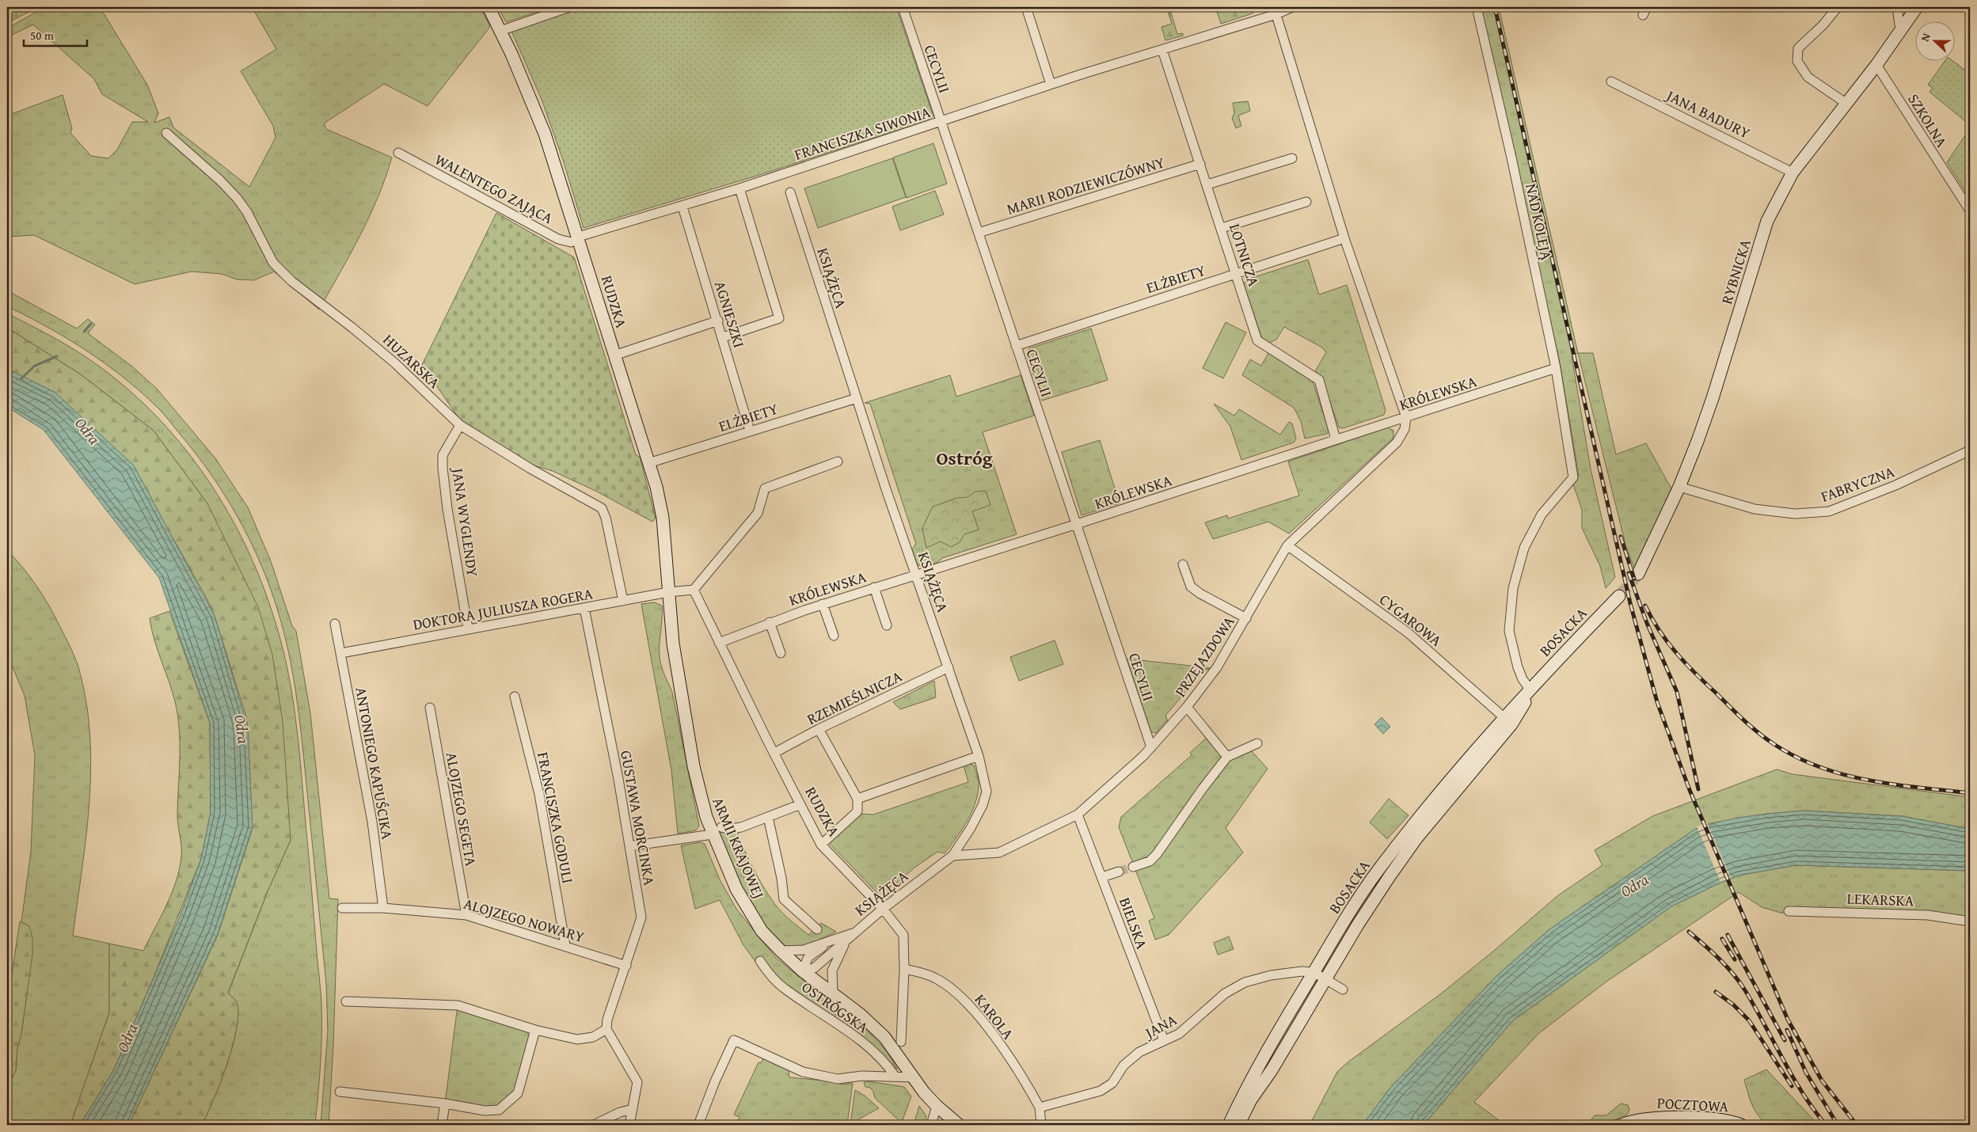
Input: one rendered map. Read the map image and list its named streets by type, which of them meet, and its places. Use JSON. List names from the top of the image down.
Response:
{
  "streets": {
    "street": [
      "CECYLII",
      "JANA BADURY",
      "SZKOLNA",
      "FRANCISZKA SIWONIA",
      "MARII RODZIEWICZÓWNY",
      "WALENTEGO ZAJĄCA",
      "NAD KOLEJĄ",
      "LOTNICZA",
      "RYBNICKA",
      "KSIĄŻĘCA",
      "ELŻBIETY",
      "RUDZKA",
      "AGNIESZKI",
      "HUZARSKA",
      "KRÓLEWSKA",
      "FABRYCZNA",
      "JANA WYGLENDY",
      "DOKTORA JULIUSZA ROGERA",
      "CYGAROWA",
      "BOSACKA",
      "PRZEJAZDOWA",
      "RZEMIEŚLNICZA",
      "ANTONIEGO KAPUŚCIKA",
      "ALOJZEGO SEGETA",
      "FRANCISZKA GODULI",
      "GUSTAWA MORCINKA",
      "ARMII KRAJOWEJ",
      "LEKARSKA",
      "ALOJZEGO NOWARY",
      "BIELSKA",
      "OSTRÓGSKA",
      "KAROLA",
      "JANA",
      "POCZTOWA"
    ]
  },
  "crossings": [
    ["CECYLII", "FRANCISZKA SIWONIA"],
    ["CECYLII", "MARII RODZIEWICZÓWNY"],
    ["CECYLII", "ELŻBIETY"],
    ["CECYLII", "KRÓLEWSKA"],
    ["CECYLII", "PRZEJAZDOWA"],
    ["JANA BADURY", "RYBNICKA"],
    ["SZKOLNA", "RYBNICKA"],
    ["FRANCISZKA SIWONIA", "WALENTEGO ZAJĄCA"],
    ["FRANCISZKA SIWONIA", "LOTNICZA"],
    ["FRANCISZKA SIWONIA", "AGNIESZKI"],
    ["MARII RODZIEWICZÓWNY", "LOTNICZA"],
    ["WALENTEGO ZAJĄCA", "RUDZKA"],
    ["WALENTEGO ZAJĄCA", "AGNIESZKI"],
    ["NAD KOLEJĄ", "KRÓLEWSKA"],
    ["NAD KOLEJĄ", "BOSACKA"],
    ["LOTNICZA", "ELŻBIETY"],
    ["LOTNICZA", "KRÓLEWSKA"],
    ["RYBNICKA", "FABRYCZNA"],
    ["KSIĄŻĘCA", "ELŻBIETY"],
    ["KSIĄŻĘCA", "RUDZKA"],
    ["KSIĄŻĘCA", "KRÓLEWSKA"],
    ["KSIĄŻĘCA", "PRZEJAZDOWA"],
    ["KSIĄŻĘCA", "RZEMIEŚLNICZA"],
    ["KSIĄŻĘCA", "ARMII KRAJOWEJ"],
    ["ELŻBIETY", "RUDZKA"],
    ["ELŻBIETY", "AGNIESZKI"],
    ["RUDZKA", "KRÓLEWSKA"],
    ["RUDZKA", "DOKTORA JULIUSZA ROGERA"],
    ["RUDZKA", "RZEMIEŚLNICZA"],
    ["RUDZKA", "ARMII KRAJOWEJ"],
    ["RUDZKA", "KAROLA"],
    ["HUZARSKA", "JANA WYGLENDY"],
    ["HUZARSKA", "DOKTORA JULIUSZA ROGERA"],
    ["KRÓLEWSKA", "PRZEJAZDOWA"],
    ["JANA WYGLENDY", "DOKTORA JULIUSZA ROGERA"],
    ["DOKTORA JULIUSZA ROGERA", "ANTONIEGO KAPUŚCIKA"],
    ["DOKTORA JULIUSZA ROGERA", "GUSTAWA MORCINKA"],
    ["DOKTORA JULIUSZA ROGERA", "ARMII KRAJOWEJ"],
    ["CYGAROWA", "BOSACKA"],
    ["CYGAROWA", "PRZEJAZDOWA"],
    ["BOSACKA", "JANA"],
    ["PRZEJAZDOWA", "BIELSKA"],
    ["ANTONIEGO KAPUŚCIKA", "ALOJZEGO NOWARY"],
    ["ALOJZEGO SEGETA", "ALOJZEGO NOWARY"],
    ["FRANCISZKA GODULI", "ALOJZEGO NOWARY"],
    ["GUSTAWA MORCINKA", "ALOJZEGO NOWARY"],
    ["BIELSKA", "JANA"],
    ["KAROLA", "JANA"]
  ],
  "districts": ["Ostróg"],
  "water": ["Odra"],
  "scale_bar": "50 m",
  "north": "left"
}
